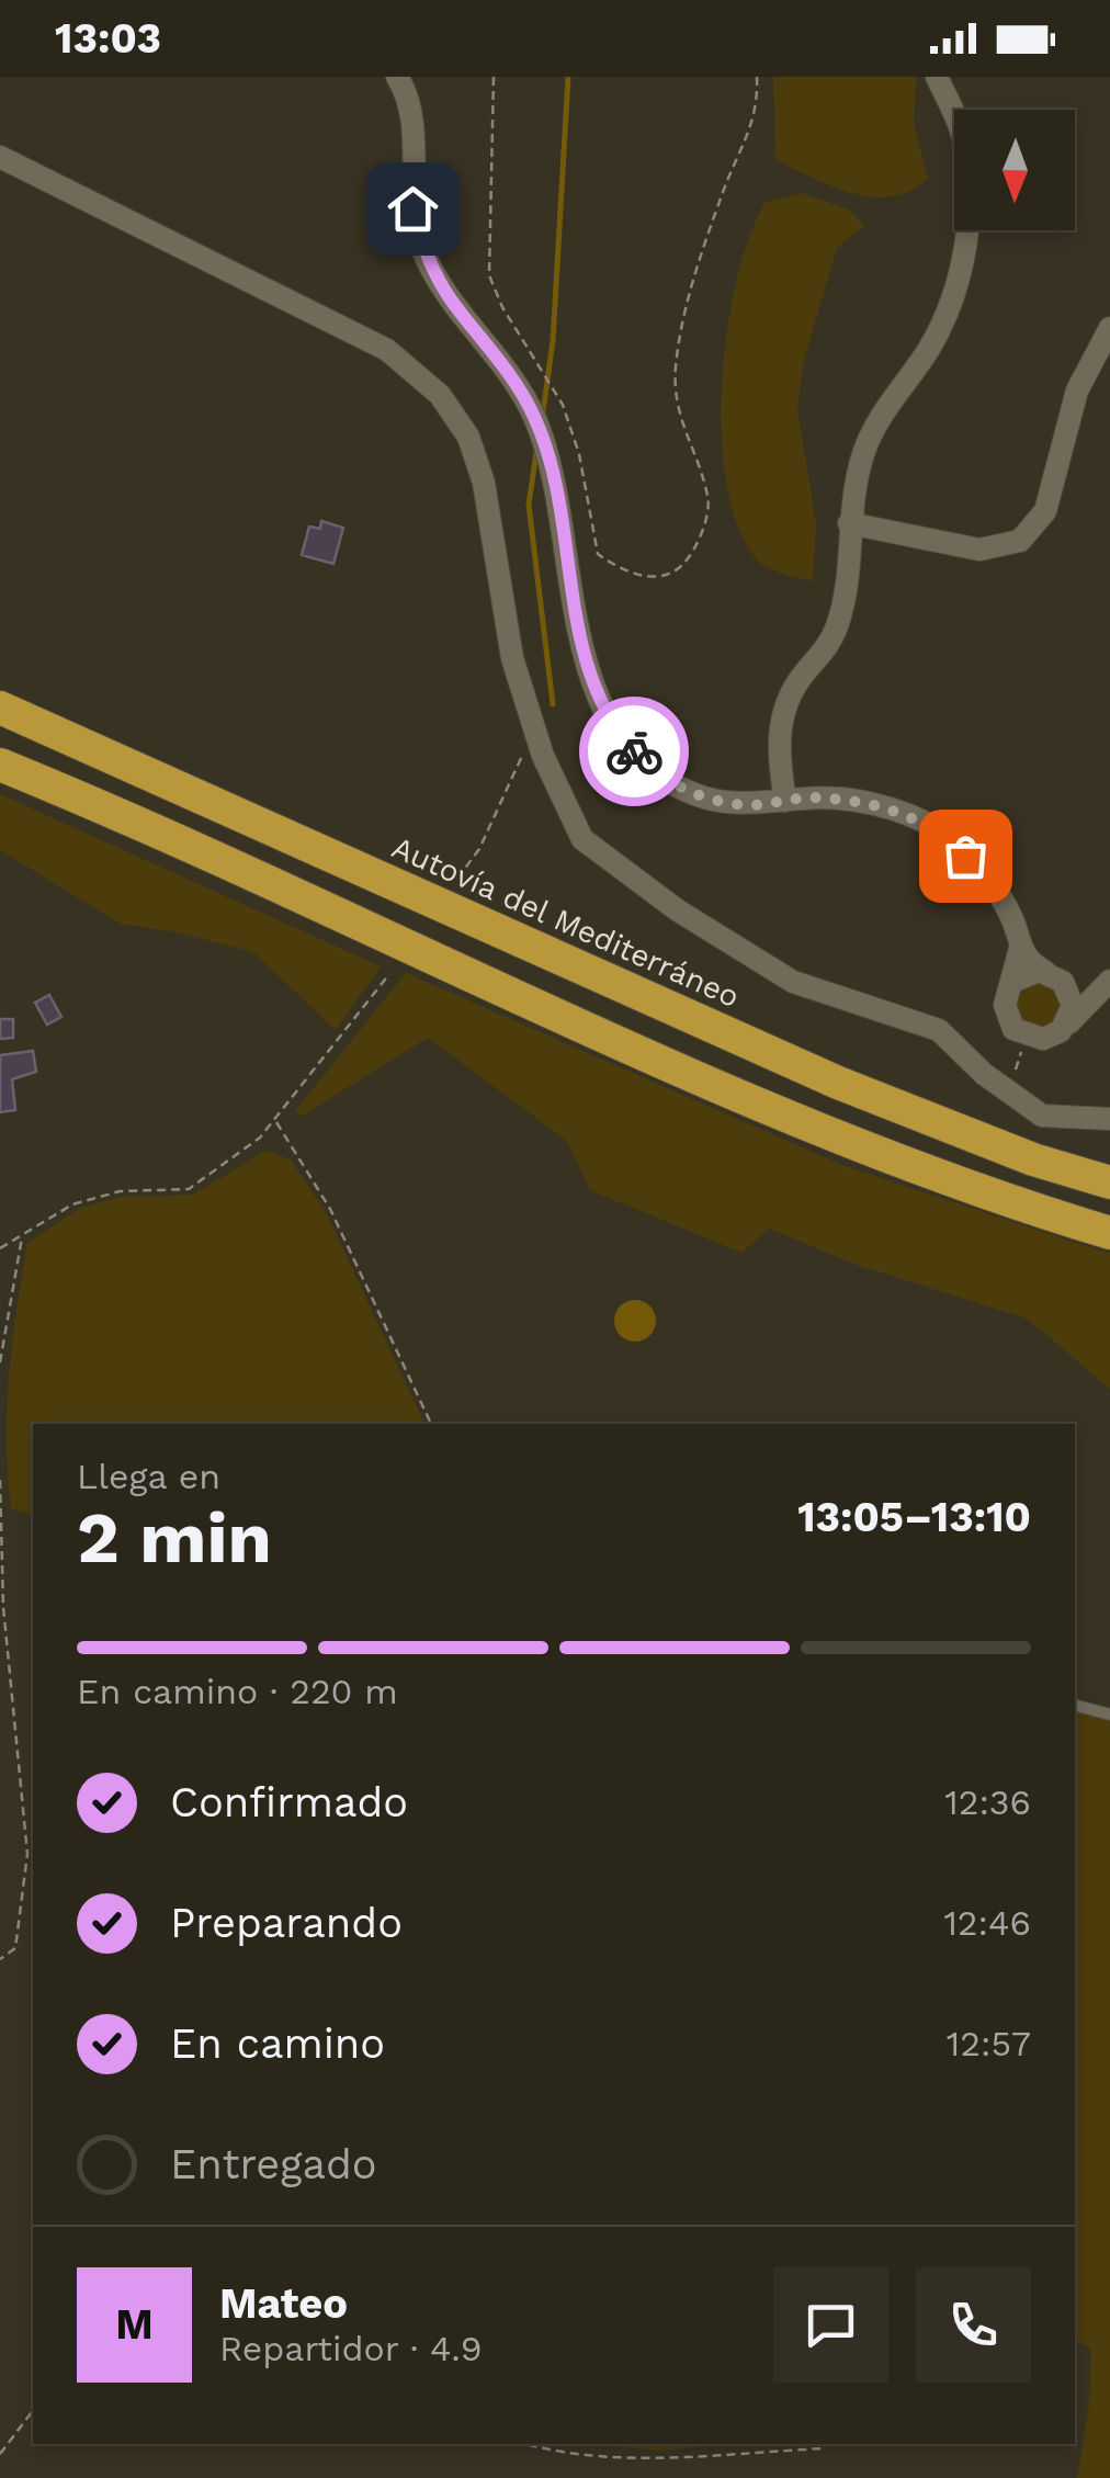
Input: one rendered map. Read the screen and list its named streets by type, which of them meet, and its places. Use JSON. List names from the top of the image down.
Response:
{
  "streets": {
    "highway": ["Autovía del Mediterráneo"]
  },
  "north": "bottom",
  "page": {
    "status": "13:03",
    "heading": ["2 min", "Llega en", "13:05–13:10"],
    "panel": ["Mateo", "Repartidor · 4.9"],
    "bar": "En camino · 220 m",
    "list": [
      ["Confirmado", "12:36"],
      ["Preparando", "12:46"],
      ["En camino", "12:57"],
      "Entregado"
    ],
    "round": "M"
  }
}
